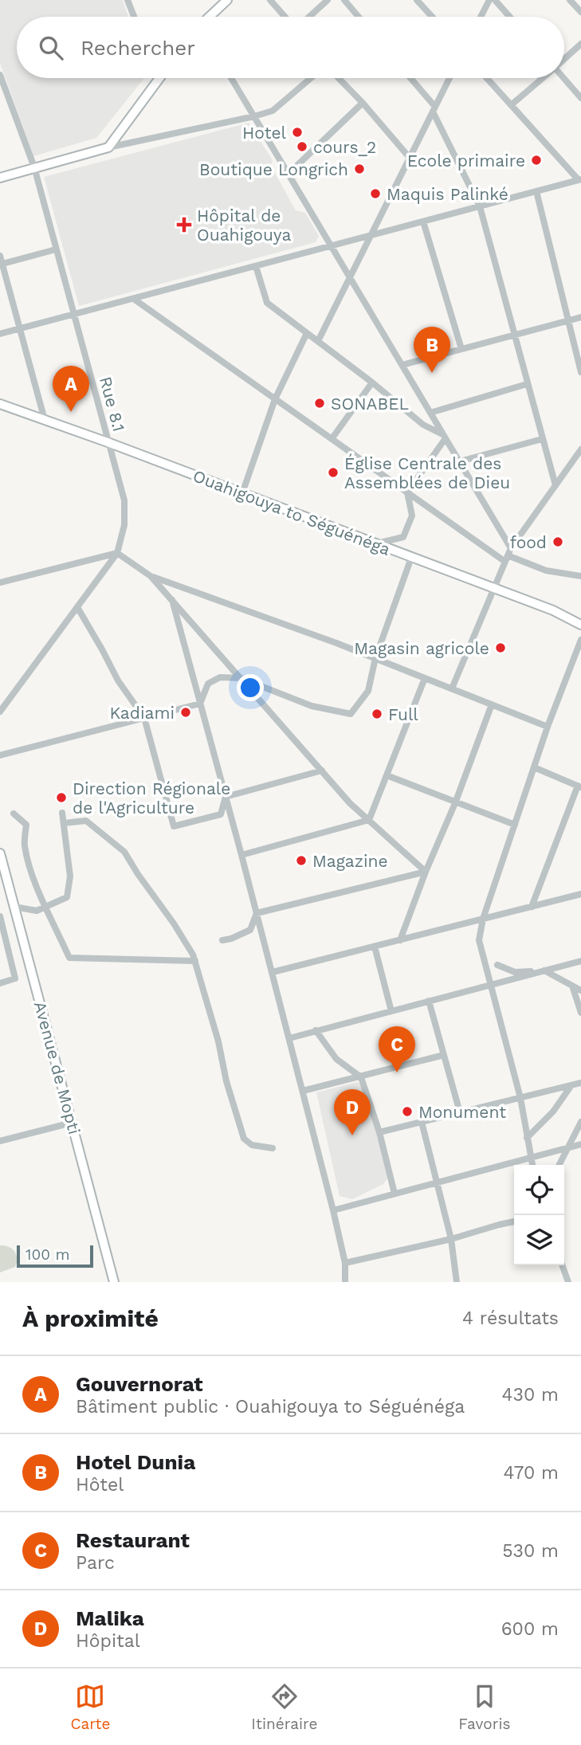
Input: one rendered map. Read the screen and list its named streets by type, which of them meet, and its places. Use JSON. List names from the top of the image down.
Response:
{
  "streets": {
    "main road": ["Ouahigouya to Séguénéga", "Avenue de Mopti"],
    "street": ["Rue 8.1"]
  },
  "crossings": [
    ["Rue 8.1", "Ouahigouya to Séguénéga"]
  ],
  "places": {
    "other": [
      "Hotel",
      "cours_2",
      "Ecole primaire",
      "Boutique Longrich",
      "Maquis Palinké",
      "SONABEL",
      "Église Centrale des Assemblées de Dieu",
      "food",
      "Magasin agricole",
      "Kadiami",
      "Full",
      "Direction Régionale de l'Agriculture",
      "Magazine",
      "Monument"
    ],
    "health": ["Hôpital de Ouahigouya"]
  },
  "scale_bar": "100 m",
  "page": {
    "search": "Rechercher",
    "pins": [
      "B",
      "A",
      "C",
      "D"
    ],
    "scale": "100 m",
    "heading": ["À proximité", "4 résultats"],
    "list": [
      {
        "mark": "A",
        "name": "Gouvernorat",
        "note": "Bâtiment public · Ouahigouya to Séguénéga",
        "value": "430 m"
      },
      {
        "mark": "B",
        "name": "Hotel Dunia",
        "note": "Hôtel",
        "value": "470 m"
      },
      {
        "mark": "C",
        "name": "Restaurant",
        "note": "Parc",
        "value": "530 m"
      },
      {
        "mark": "D",
        "name": "Malika",
        "note": "Hôpital",
        "value": "600 m"
      }
    ],
    "nav": ["Carte", "Itinéraire", "Favoris"]
  }
}
